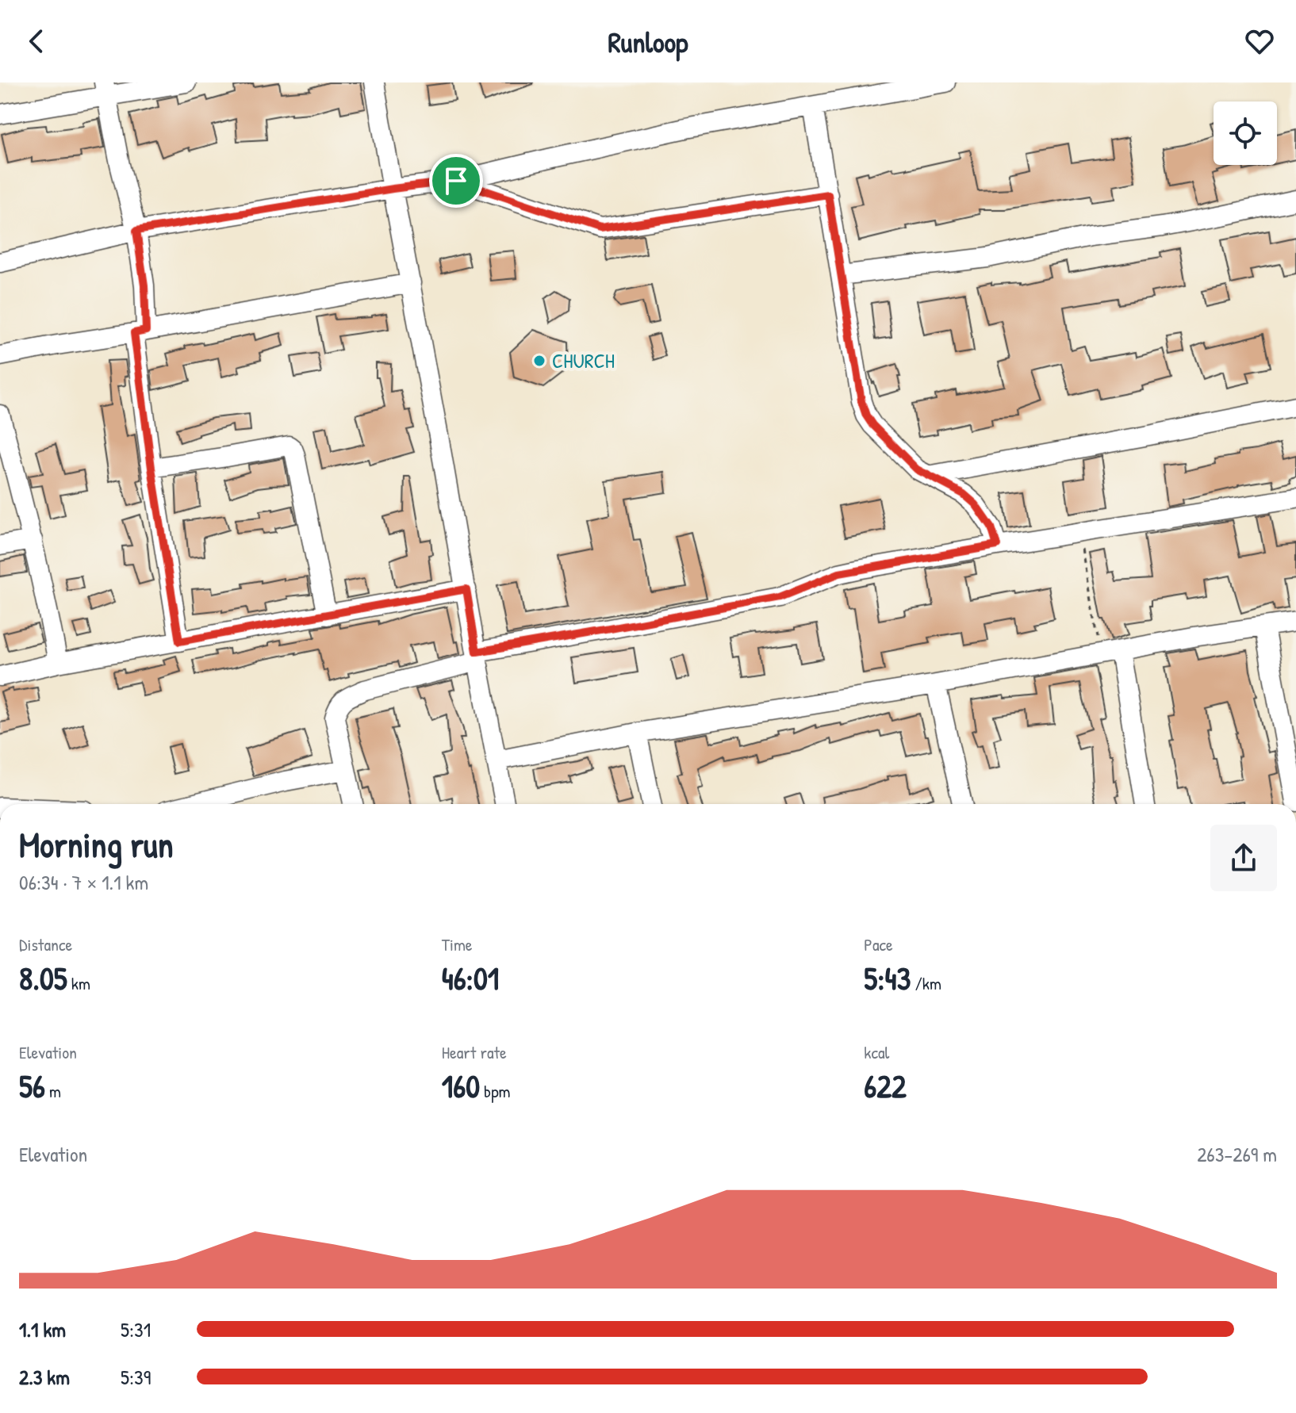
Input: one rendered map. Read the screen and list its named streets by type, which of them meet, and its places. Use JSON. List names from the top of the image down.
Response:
{
  "places": ["CHURCH"],
  "page": {
    "header": "Runloop",
    "heading": ["Morning run", "06:34 · 7 × 1.1 km"],
    "stats": [
      ["Distance", "8.05 km"],
      ["Time", "46:01"],
      ["Pace", "5:43 /km"],
      ["Elevation", "56 m"],
      ["Heart rate", "160 bpm"],
      ["kcal", "622"]
    ],
    "chart": ["Elevation", "263–269 m"],
    "list": [
      {
        "name": "1.1 km",
        "note": "5:31"
      },
      {
        "name": "2.3 km",
        "note": "5:39"
      }
    ]
  }
}
